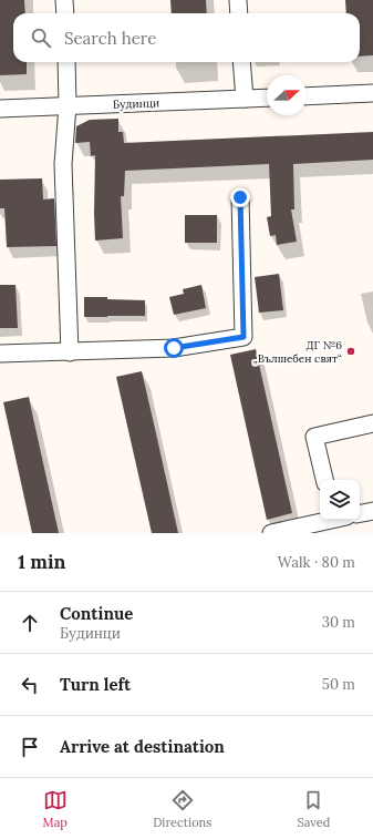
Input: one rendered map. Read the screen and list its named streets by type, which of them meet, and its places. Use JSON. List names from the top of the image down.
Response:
{
  "streets": {
    "street": ["Будинци"]
  },
  "places": ["ДГ №6 „Вълшебен свят“"],
  "north": "right",
  "page": {
    "search": "Search here",
    "heading": ["1 min", "Walk · 80 m"],
    "list": [
      ["Continue", "Будинци", "30 m"],
      ["Turn left", "50 m"],
      "Arrive at destination"
    ],
    "nav": ["Map", "Directions", "Saved"]
  }
}
